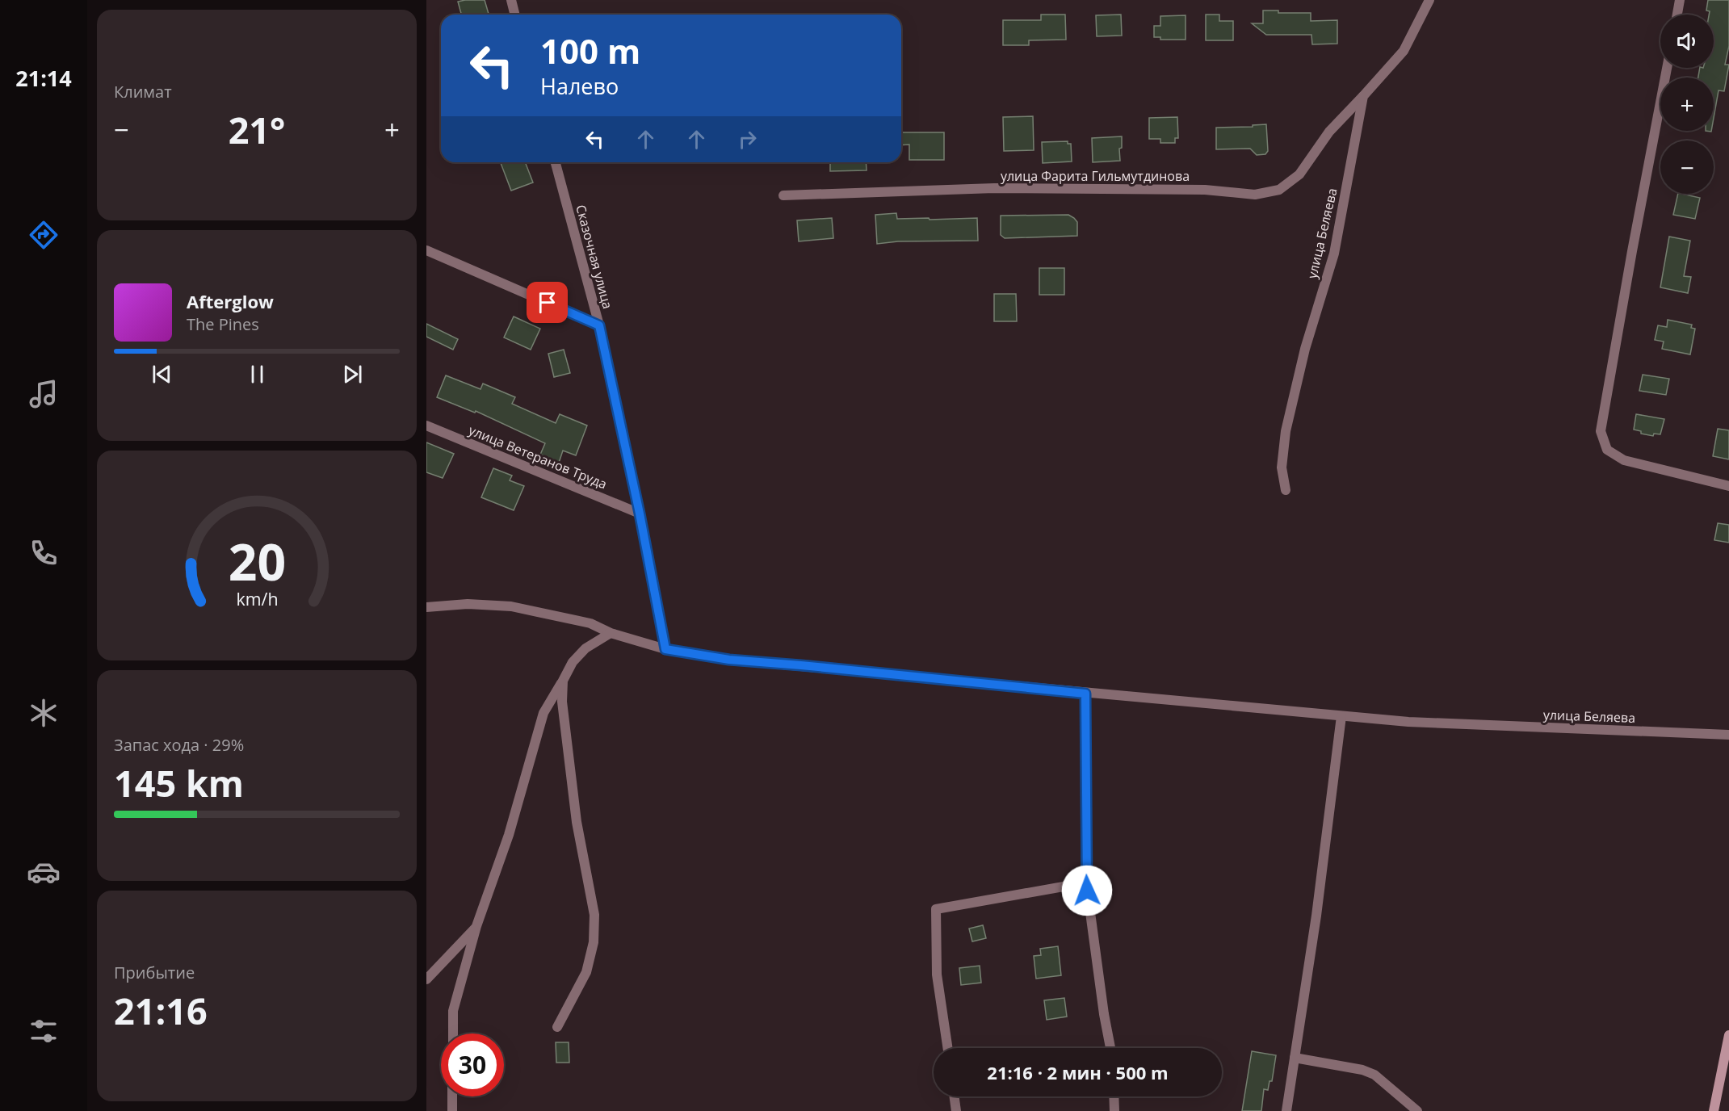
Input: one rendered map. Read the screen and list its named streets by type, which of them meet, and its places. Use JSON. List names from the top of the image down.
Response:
{
  "streets": {
    "street": [
      "улица Фарита Гильмутдинова",
      "улица Беляева",
      "Сказочная улица",
      "улица Ветеранов Труда"
    ]
  },
  "crossings": [
    ["улица Фарита Гильмутдинова", "улица Беляева"],
    ["улица Беляева", "Сказочная улица"],
    ["Сказочная улица", "улица Ветеранов Труда"]
  ],
  "page": {
    "tabs": "21:14",
    "tile": [
      "Климат",
      ["Запас хода · 29%", "145 km"],
      ["Прибытие", "21:16"]
    ],
    "map_buttons": ["+", "−"],
    "turn": ["100 m", "Налево"],
    "heat": ["−", "21°", "+"],
    "song": ["Afterglow", "The Pines"],
    "limit": "30",
    "trip": "21:16 · 2 мин · 500 m",
    "gauge": ["20", "km/h"]
  }
}
